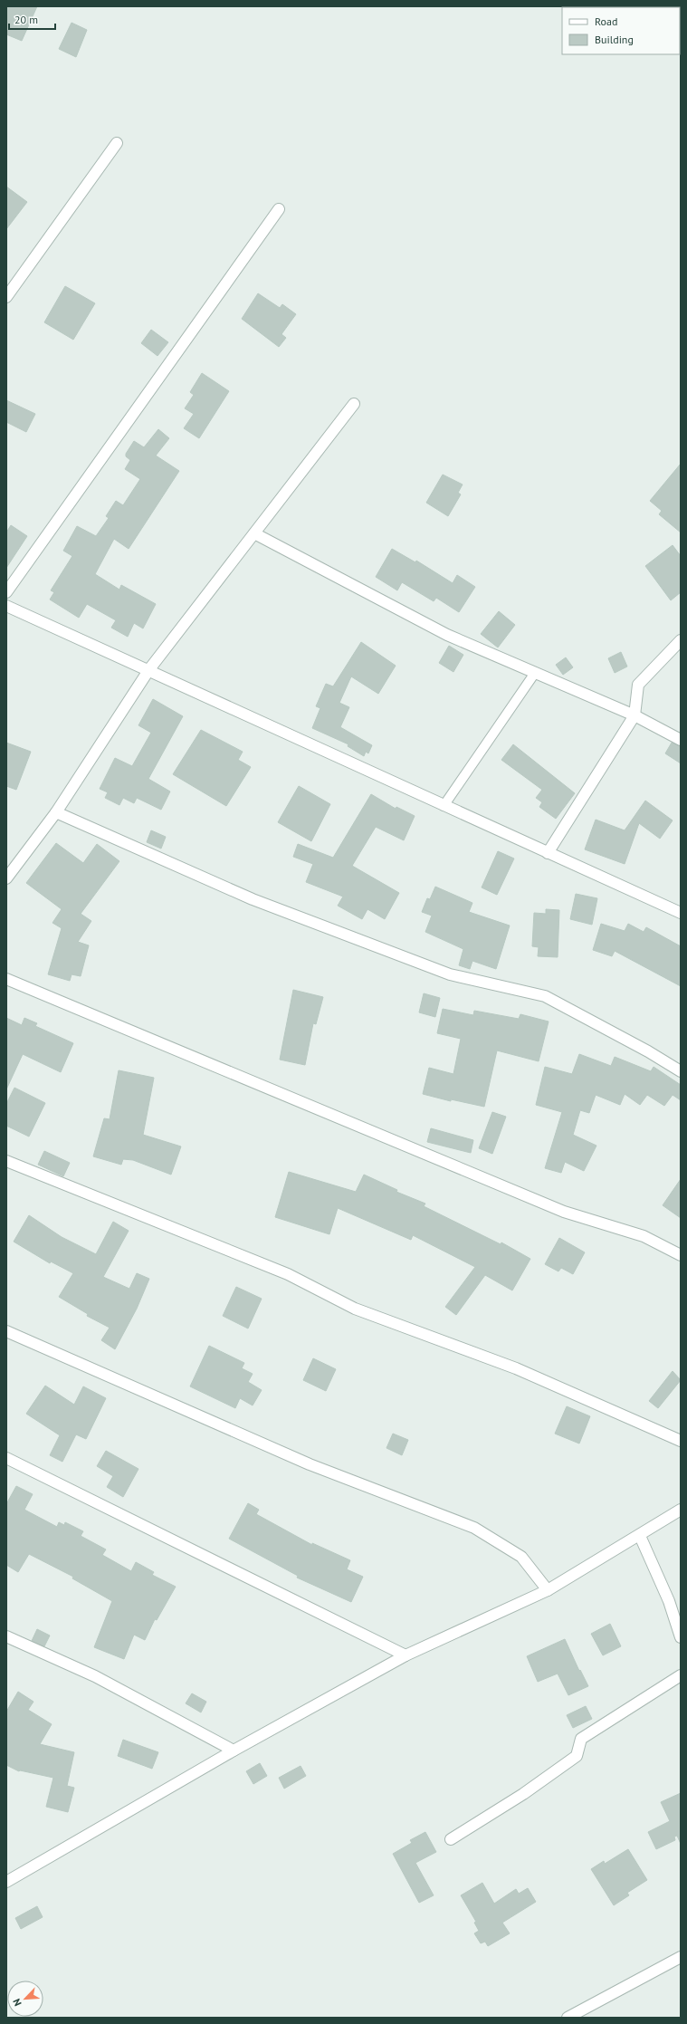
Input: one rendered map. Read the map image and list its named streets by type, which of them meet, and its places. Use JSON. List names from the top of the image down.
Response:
{
  "legend": ["Road", "Building"],
  "scale_bar": "20 m",
  "north": "bottom left"
}
